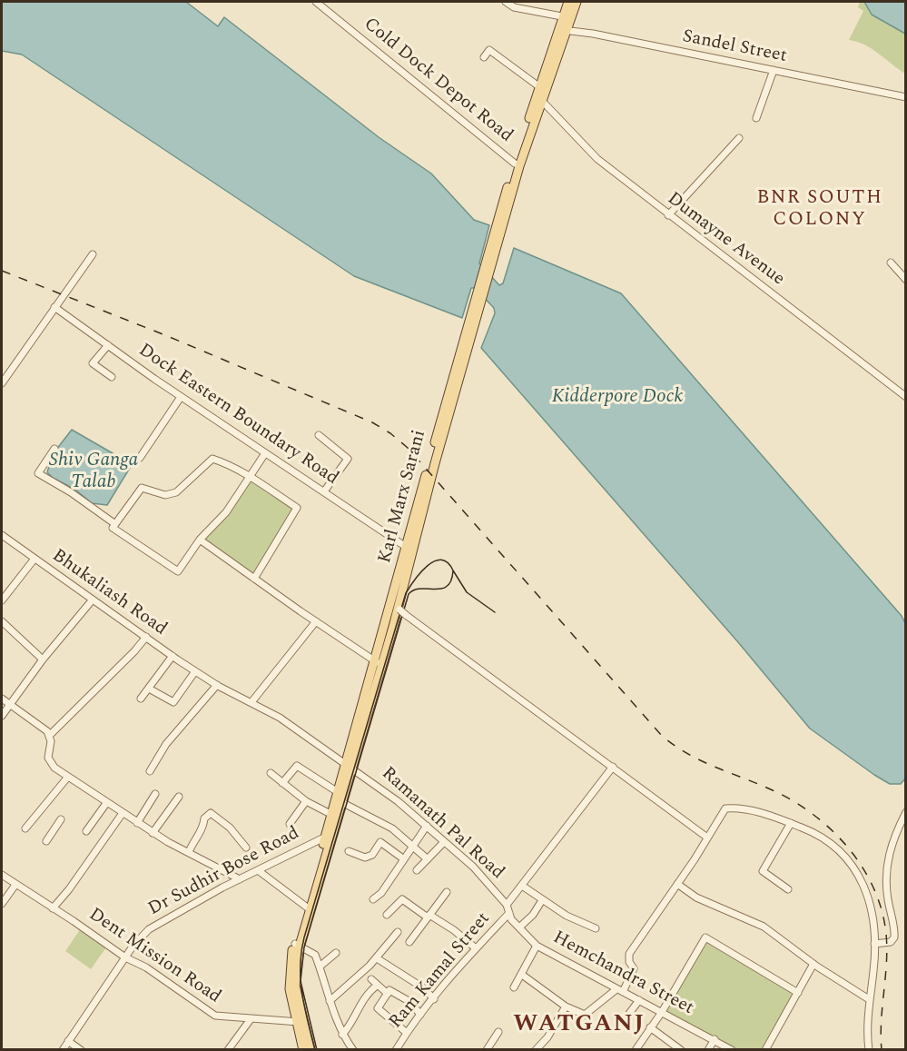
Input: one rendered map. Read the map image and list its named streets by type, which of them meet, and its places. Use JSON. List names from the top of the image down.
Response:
{
  "streets": {
    "main road": ["Karl Marx Sarani"],
    "street": [
      "Sandel Street",
      "Cold Dock Depot Road",
      "Dumayne Avenue",
      "Dock Eastern Boundary Road",
      "Bhukaliash Road",
      "Ramanath Pal Road",
      "Dr Sudhir Bose Road",
      "Dent Mission Road",
      "Ram Kamal Street",
      "Hemchandra Street"
    ]
  },
  "crossings": [
    ["Sandel Street", "Karl Marx Sarani"],
    ["Cold Dock Depot Road", "Karl Marx Sarani"],
    ["Dumayne Avenue", "Karl Marx Sarani"],
    ["Dock Eastern Boundary Road", "Karl Marx Sarani"],
    ["Karl Marx Sarani", "Ramanath Pal Road"],
    ["Karl Marx Sarani", "Dr Sudhir Bose Road"],
    ["Karl Marx Sarani", "Dent Mission Road"],
    ["Bhukaliash Road", "Ramanath Pal Road"],
    ["Ramanath Pal Road", "Ram Kamal Street"],
    ["Ramanath Pal Road", "Hemchandra Street"],
    ["Dr Sudhir Bose Road", "Dent Mission Road"],
    ["Ram Kamal Street", "Hemchandra Street"]
  ],
  "districts": ["BNR SOUTH COLONY", "WATGANJ"],
  "water": ["Kidderpore Dock", "Shiv Ganga Talab"]
}
